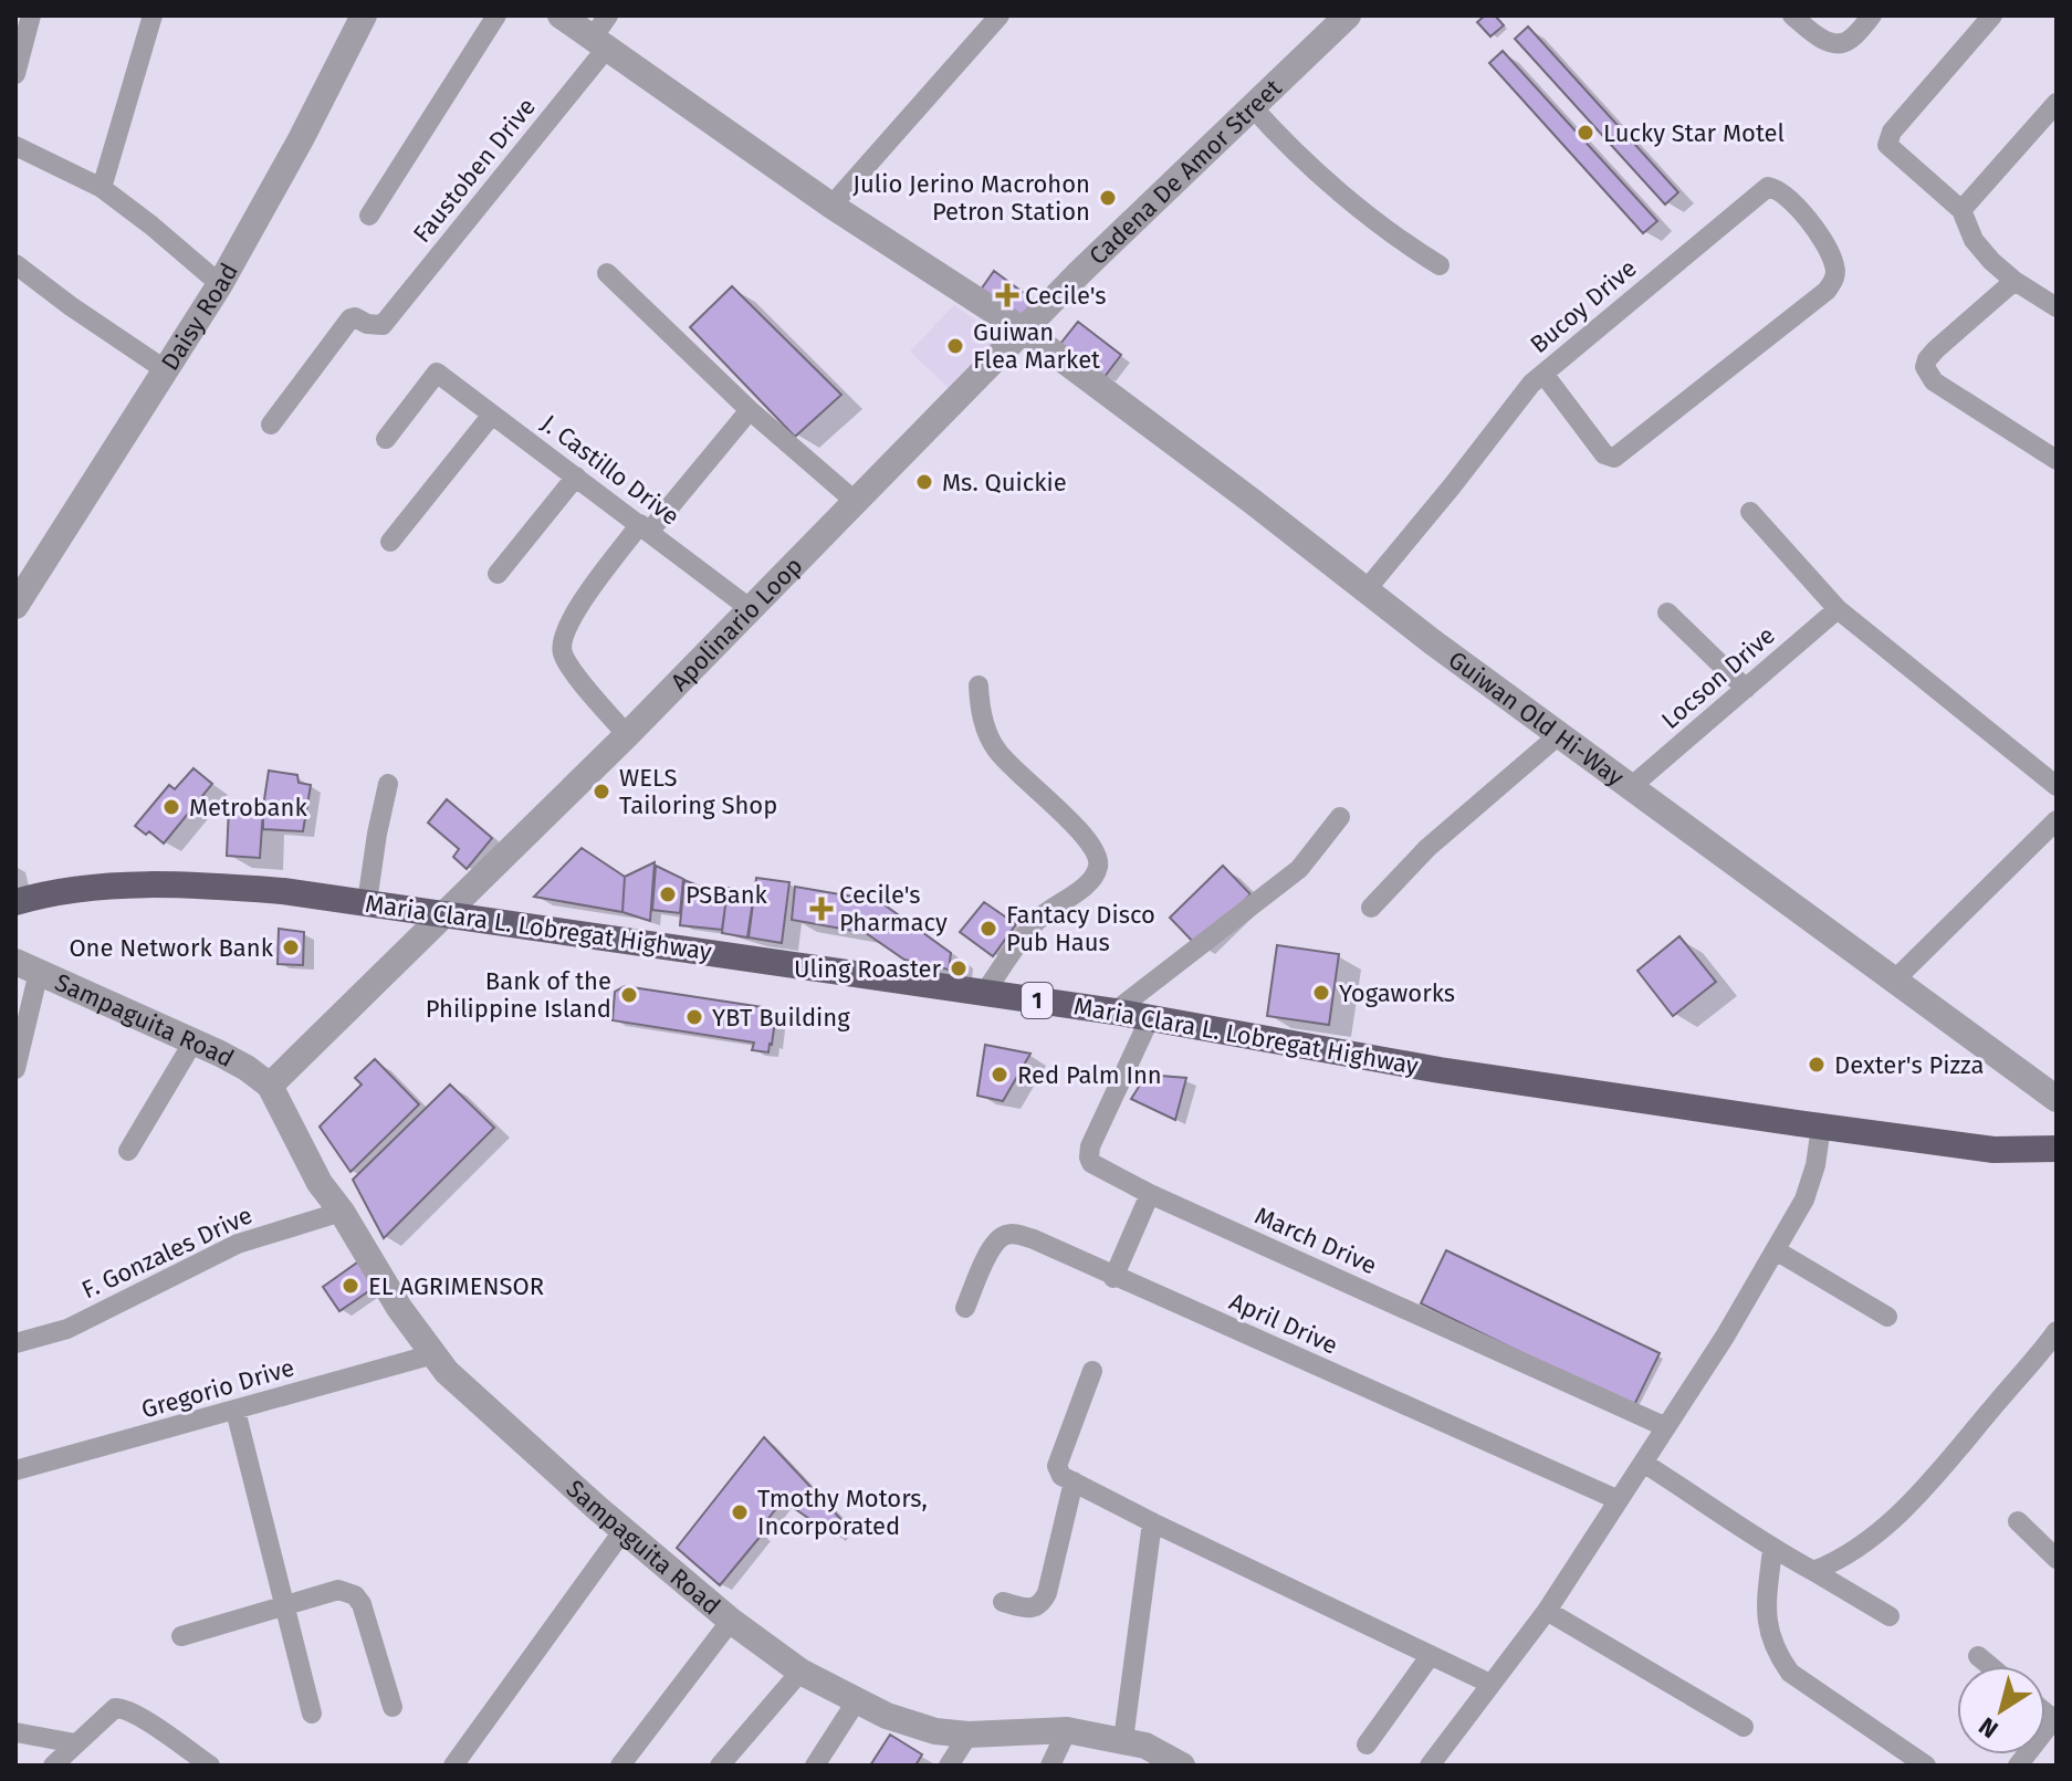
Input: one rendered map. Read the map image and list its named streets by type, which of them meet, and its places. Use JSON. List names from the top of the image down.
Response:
{
  "streets": {
    "highway": ["Maria Clara L. Lobregat Highway", "1"],
    "street": [
      "Faustoben Drive",
      "Cadena De Amor Street",
      "Bucoy Drive",
      "Daisy Road",
      "J. Castillo Drive",
      "Apolinario Loop",
      "Locson Drive",
      "Guiwan Old Hi-Way",
      "Sampaguita Road",
      "March Drive",
      "F. Gonzales Drive",
      "April Drive",
      "Gregorio Drive"
    ]
  },
  "crossings": [
    ["Faustoben Drive", "Guiwan Old Hi-Way"],
    ["Cadena De Amor Street", "Apolinario Loop"],
    ["Cadena De Amor Street", "Guiwan Old Hi-Way"],
    ["Bucoy Drive", "Guiwan Old Hi-Way"],
    ["J. Castillo Drive", "Apolinario Loop"],
    ["Apolinario Loop", "Guiwan Old Hi-Way"],
    ["Apolinario Loop", "Maria Clara L. Lobregat Highway"],
    ["Locson Drive", "Guiwan Old Hi-Way"],
    ["Maria Clara L. Lobregat Highway", "March Drive"],
    ["Sampaguita Road", "F. Gonzales Drive"],
    ["Sampaguita Road", "Gregorio Drive"]
  ],
  "places": {
    "other": [
      "Lucky Star Motel",
      "Julio Jerino Macrohon Petron Station",
      "Guiwan Flea Market",
      "Ms. Quickie",
      "WELS Tailoring Shop",
      "Metrobank",
      "PSBank",
      "Fantacy Disco Pub Haus",
      "One Network Bank",
      "Uling Roaster",
      "Yogaworks",
      "Bank of the Philippine Island",
      "YBT Building",
      "Dexter's Pizza",
      "Red Palm Inn",
      "EL AGRIMENSOR",
      "Tmothy Motors, Incorporated"
    ],
    "health": ["Cecile's", "Cecile's Pharmacy"]
  },
  "north": "bottom left"
}
